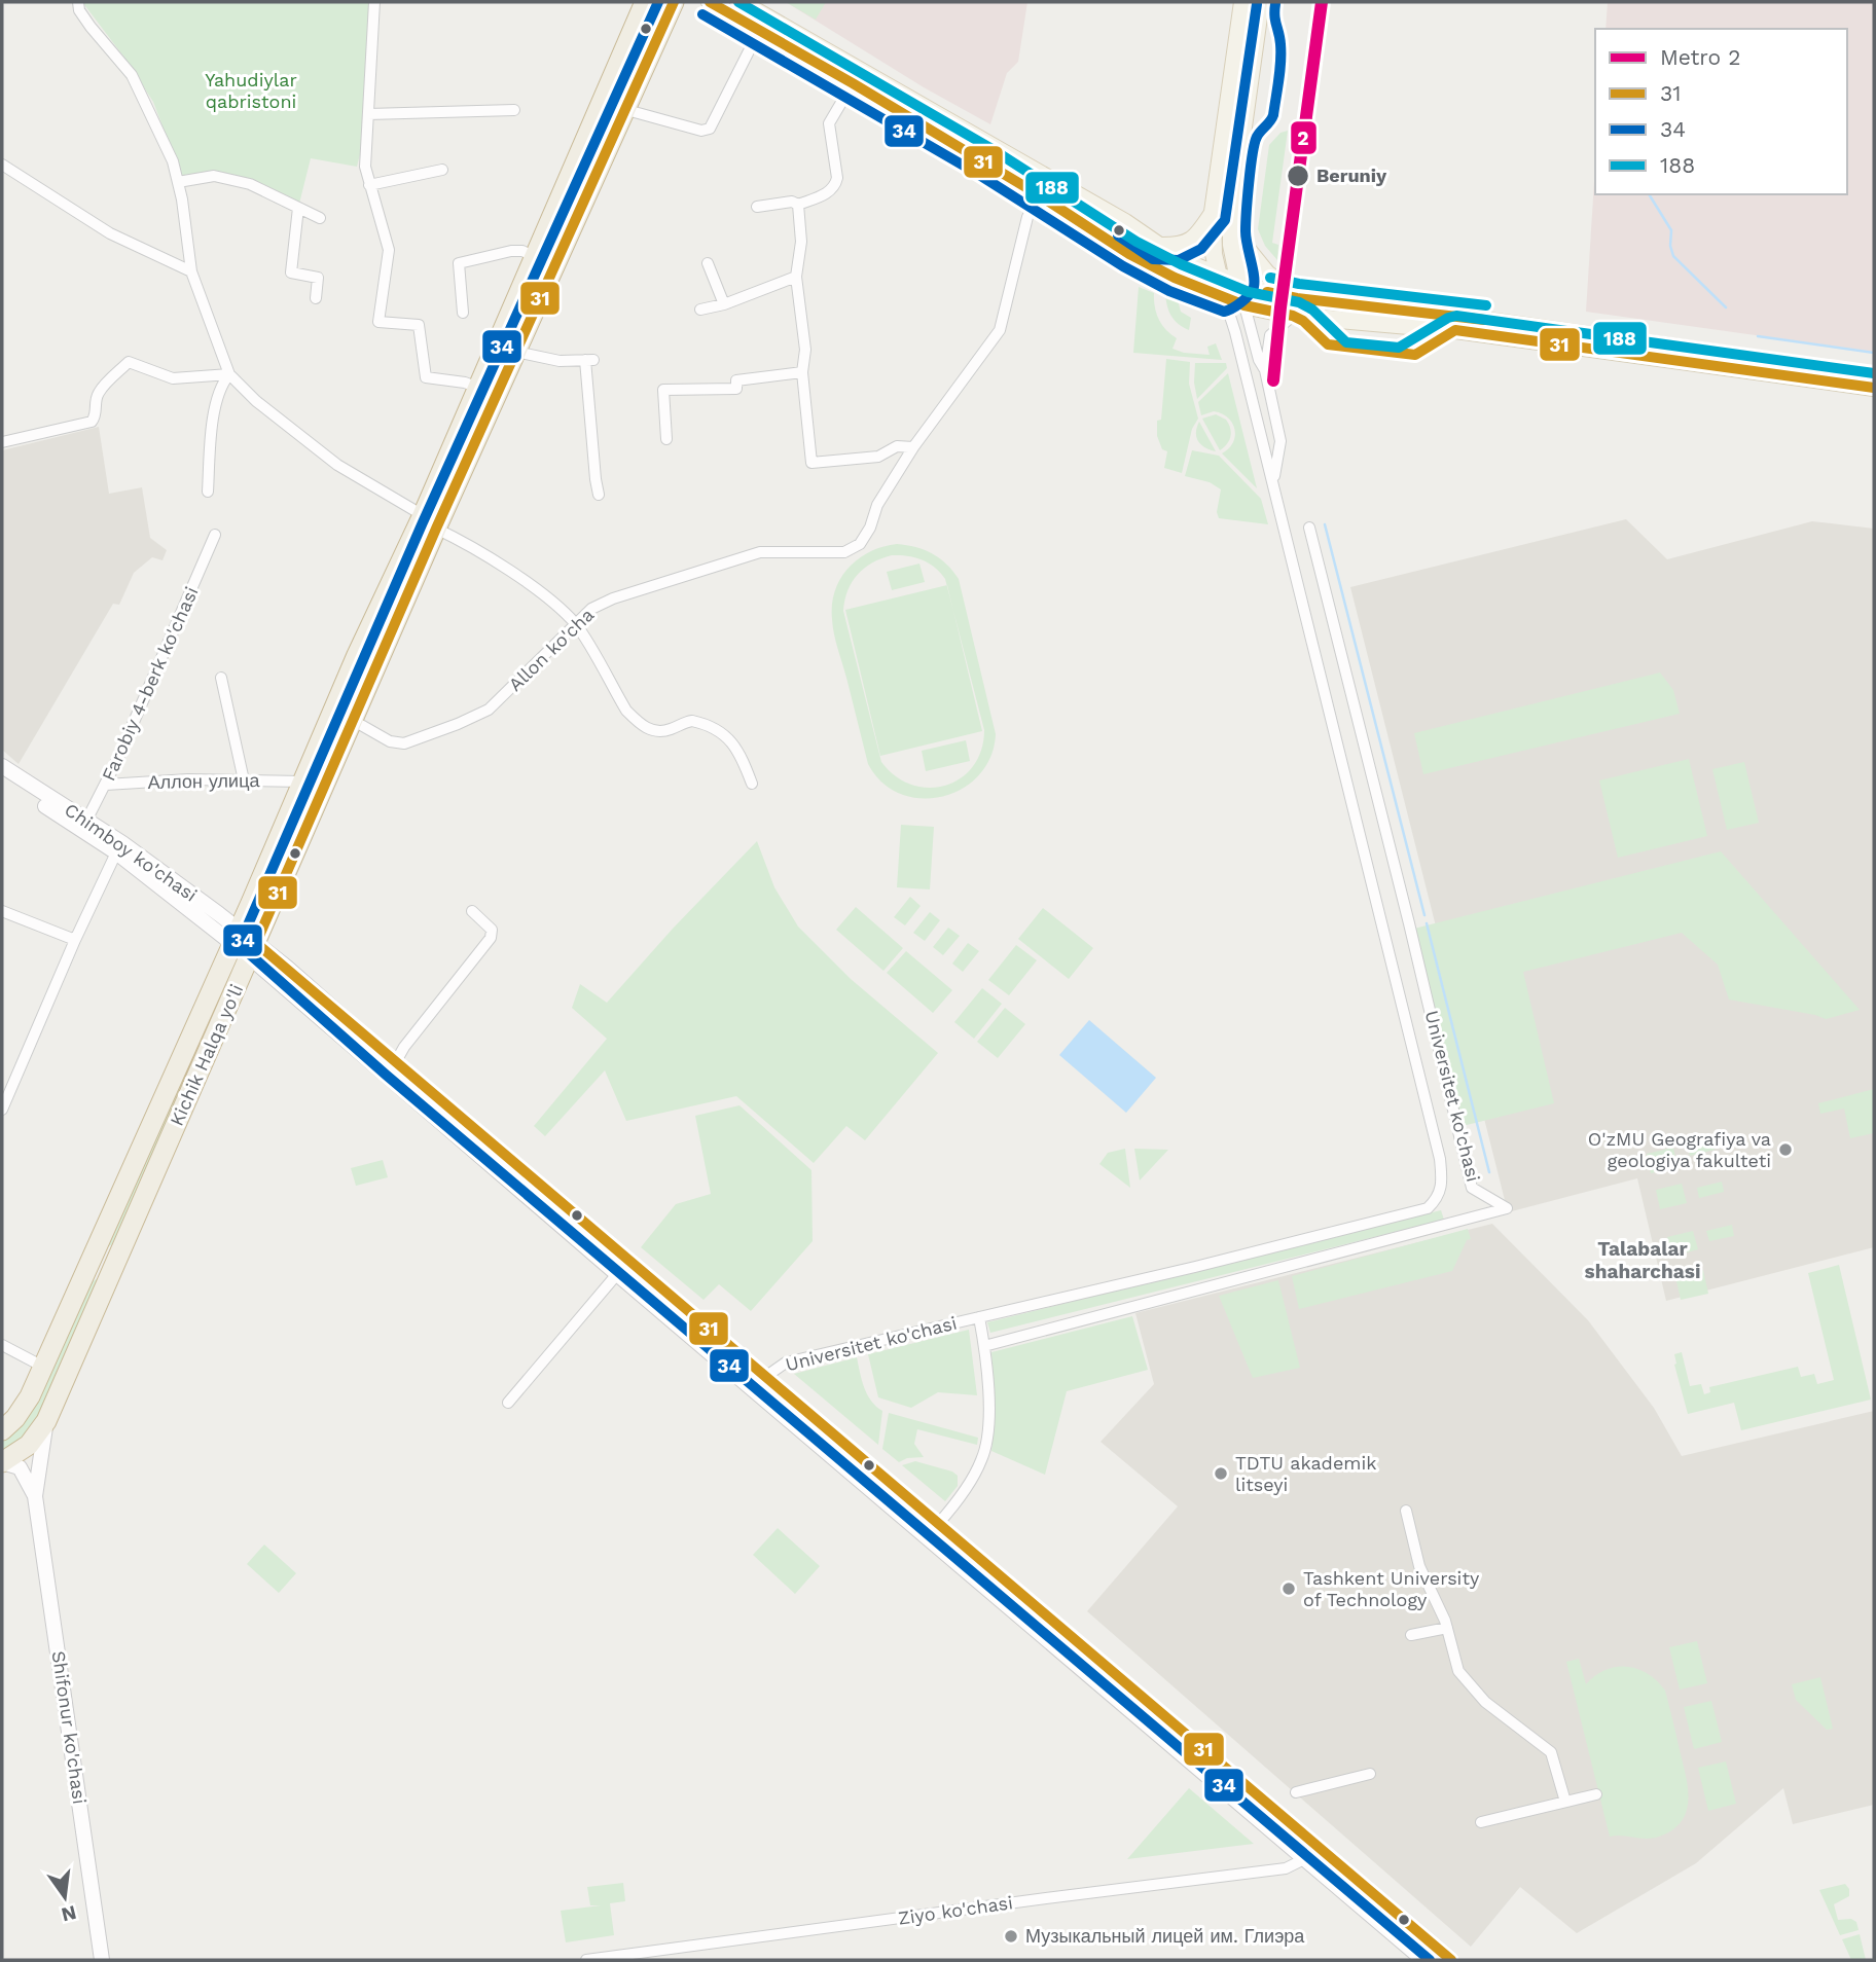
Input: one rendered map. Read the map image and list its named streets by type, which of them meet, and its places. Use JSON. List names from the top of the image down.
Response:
{
  "streets": {
    "highway": ["Kichik Halqa yo'li"],
    "main road": ["Chimboy ko'chasi", "Shifonur ko'chasi"],
    "street": [
      "Allon ko'cha",
      "Farobiy 4-berk ko'chasi",
      "Аллон улица",
      "Universitet ko'chasi",
      "Ziyo ko'chasi"
    ]
  },
  "crossings": [
    ["Allon ko'cha", "Kichik Halqa yo'li"],
    ["Farobiy 4-berk ko'chasi", "Аллон улица"],
    ["Farobiy 4-berk ko'chasi", "Chimboy ko'chasi"],
    ["Аллон улица", "Kichik Halqa yo'li"],
    ["Chimboy ko'chasi", "Kichik Halqa yo'li"],
    ["Kichik Halqa yo'li", "Shifonur ko'chasi"]
  ],
  "districts": ["Talabalar shaharchasi"],
  "parks": ["Yahudiylar qabristoni"],
  "places": [
    "Beruniy",
    "O'zMU Geografiya va geologiya fakulteti",
    "TDTU akademik litseyi",
    "Tashkent University of Technology",
    "Музыкальный лицей им. Глиэра"
  ],
  "lines": [
    "metro line 2",
    "transit line 31",
    "transit line 34",
    "transit line 188"
  ],
  "legend": [
    "Metro 2",
    "31",
    "34",
    "188"
  ],
  "north": "bottom"
}
